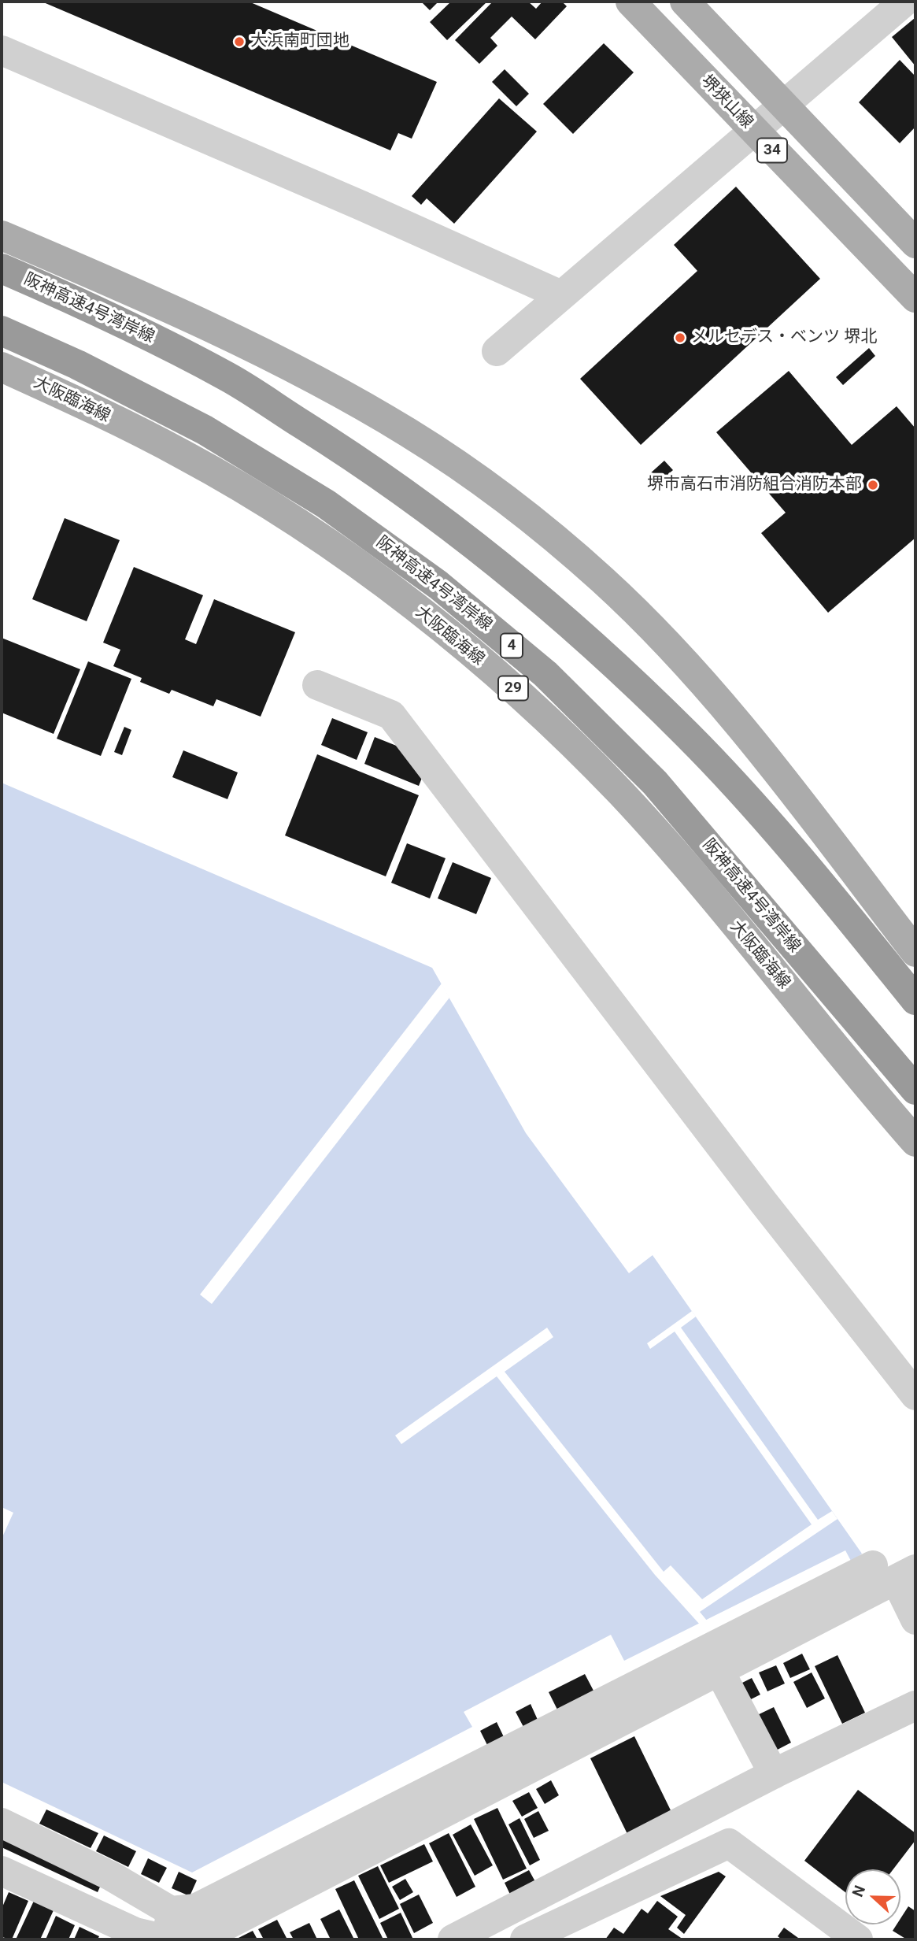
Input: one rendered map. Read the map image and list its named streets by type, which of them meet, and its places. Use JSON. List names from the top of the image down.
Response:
{
  "streets": {
    "highway": ["阪神高速4号湾岸線", "4"],
    "main road": [
      "堺狭山線",
      "34",
      "大阪臨海線",
      "29"
    ]
  },
  "places": ["大浜南町団地", "メルセデス・ベンツ 堺北", "堺市高石市消防組合消防本部"],
  "north": "left"
}
